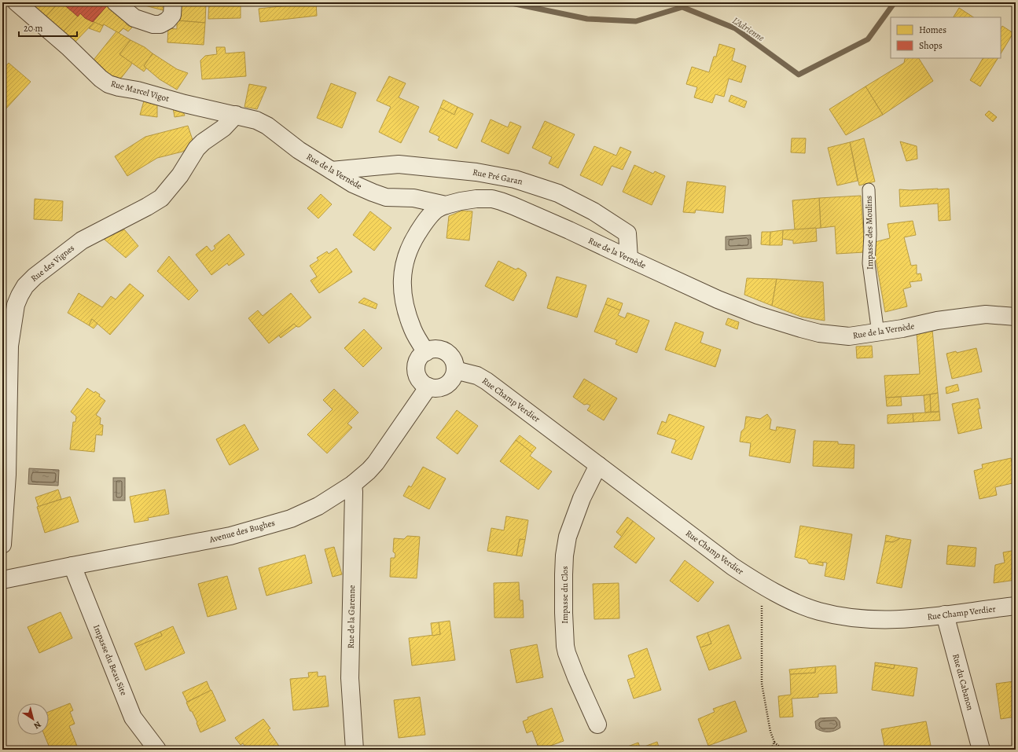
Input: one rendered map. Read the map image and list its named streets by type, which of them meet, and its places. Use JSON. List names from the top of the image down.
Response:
{
  "streets": {
    "street": [
      "Rue Marcel Vigot",
      "Rue de la Vernède",
      "Rue Pré Garan",
      "Rue des Vignes",
      "Rue Champ Verdier",
      "Avenue des Bughes",
      "Impasse du Clos",
      "Rue de la Garenne",
      "Impasse du Beau Site",
      "Rue du Cabanon"
    ],
    "lane": ["Impasse des Moulins"]
  },
  "crossings": [
    ["Rue Marcel Vigot", "Rue de la Vernède"],
    ["Rue Marcel Vigot", "Rue des Vignes"],
    ["Rue de la Vernède", "Rue Pré Garan"],
    ["Rue de la Vernède", "Impasse des Moulins"],
    ["Rue de la Vernède", "Rue des Vignes"],
    ["Rue Champ Verdier", "Avenue des Bughes"],
    ["Rue Champ Verdier", "Impasse du Clos"],
    ["Rue Champ Verdier", "Rue du Cabanon"],
    ["Avenue des Bughes", "Rue de la Garenne"],
    ["Avenue des Bughes", "Impasse du Beau Site"]
  ],
  "water": ["L'Adrienne"],
  "legend": ["Homes", "Shops"],
  "scale_bar": "20 m",
  "north": "bottom right"
}
